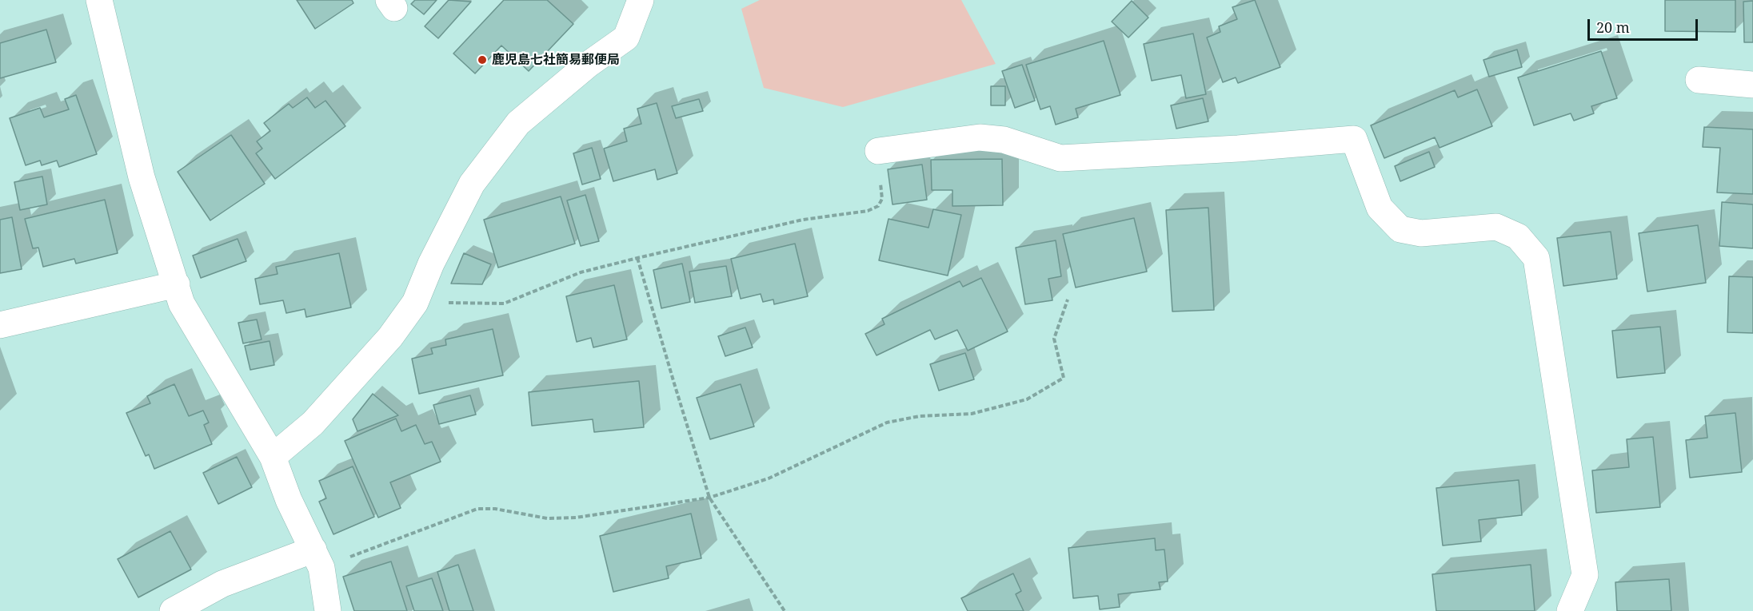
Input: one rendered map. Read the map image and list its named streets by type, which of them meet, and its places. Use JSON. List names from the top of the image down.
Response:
{
  "places": ["鹿児島七社簡易郵便局"],
  "scale_bar": "20 m"
}
